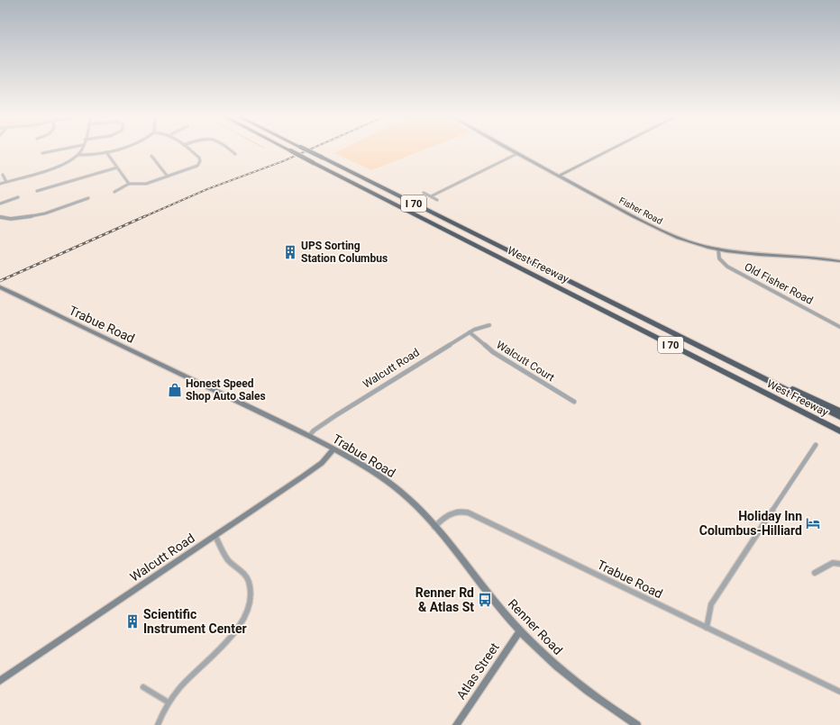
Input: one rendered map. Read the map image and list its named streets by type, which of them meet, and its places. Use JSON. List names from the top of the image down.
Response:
{
  "streets": {
    "highway": ["I 70", "West Freeway"],
    "main road": [
      "Fisher Road",
      "Trabue Road",
      "Walcutt Road",
      "Renner Road",
      "Atlas Street"
    ],
    "street": ["Old Fisher Road", "Walcutt Court"]
  },
  "crossings": [
    ["Fisher Road", "Old Fisher Road"],
    ["Trabue Road", "Walcutt Road"],
    ["Trabue Road", "Renner Road"],
    ["Walcutt Court", "Walcutt Road"],
    ["Renner Road", "Atlas Street"]
  ],
  "places": {
    "building": ["UPS Sorting Station Columbus", "Scientific Instrument Center"],
    "shop": ["Honest Speed Shop Auto Sales"],
    "hotel": ["Holiday Inn Columbus-Hilliard"],
    "bus stop": ["Renner Rd & Atlas St"]
  }
}
